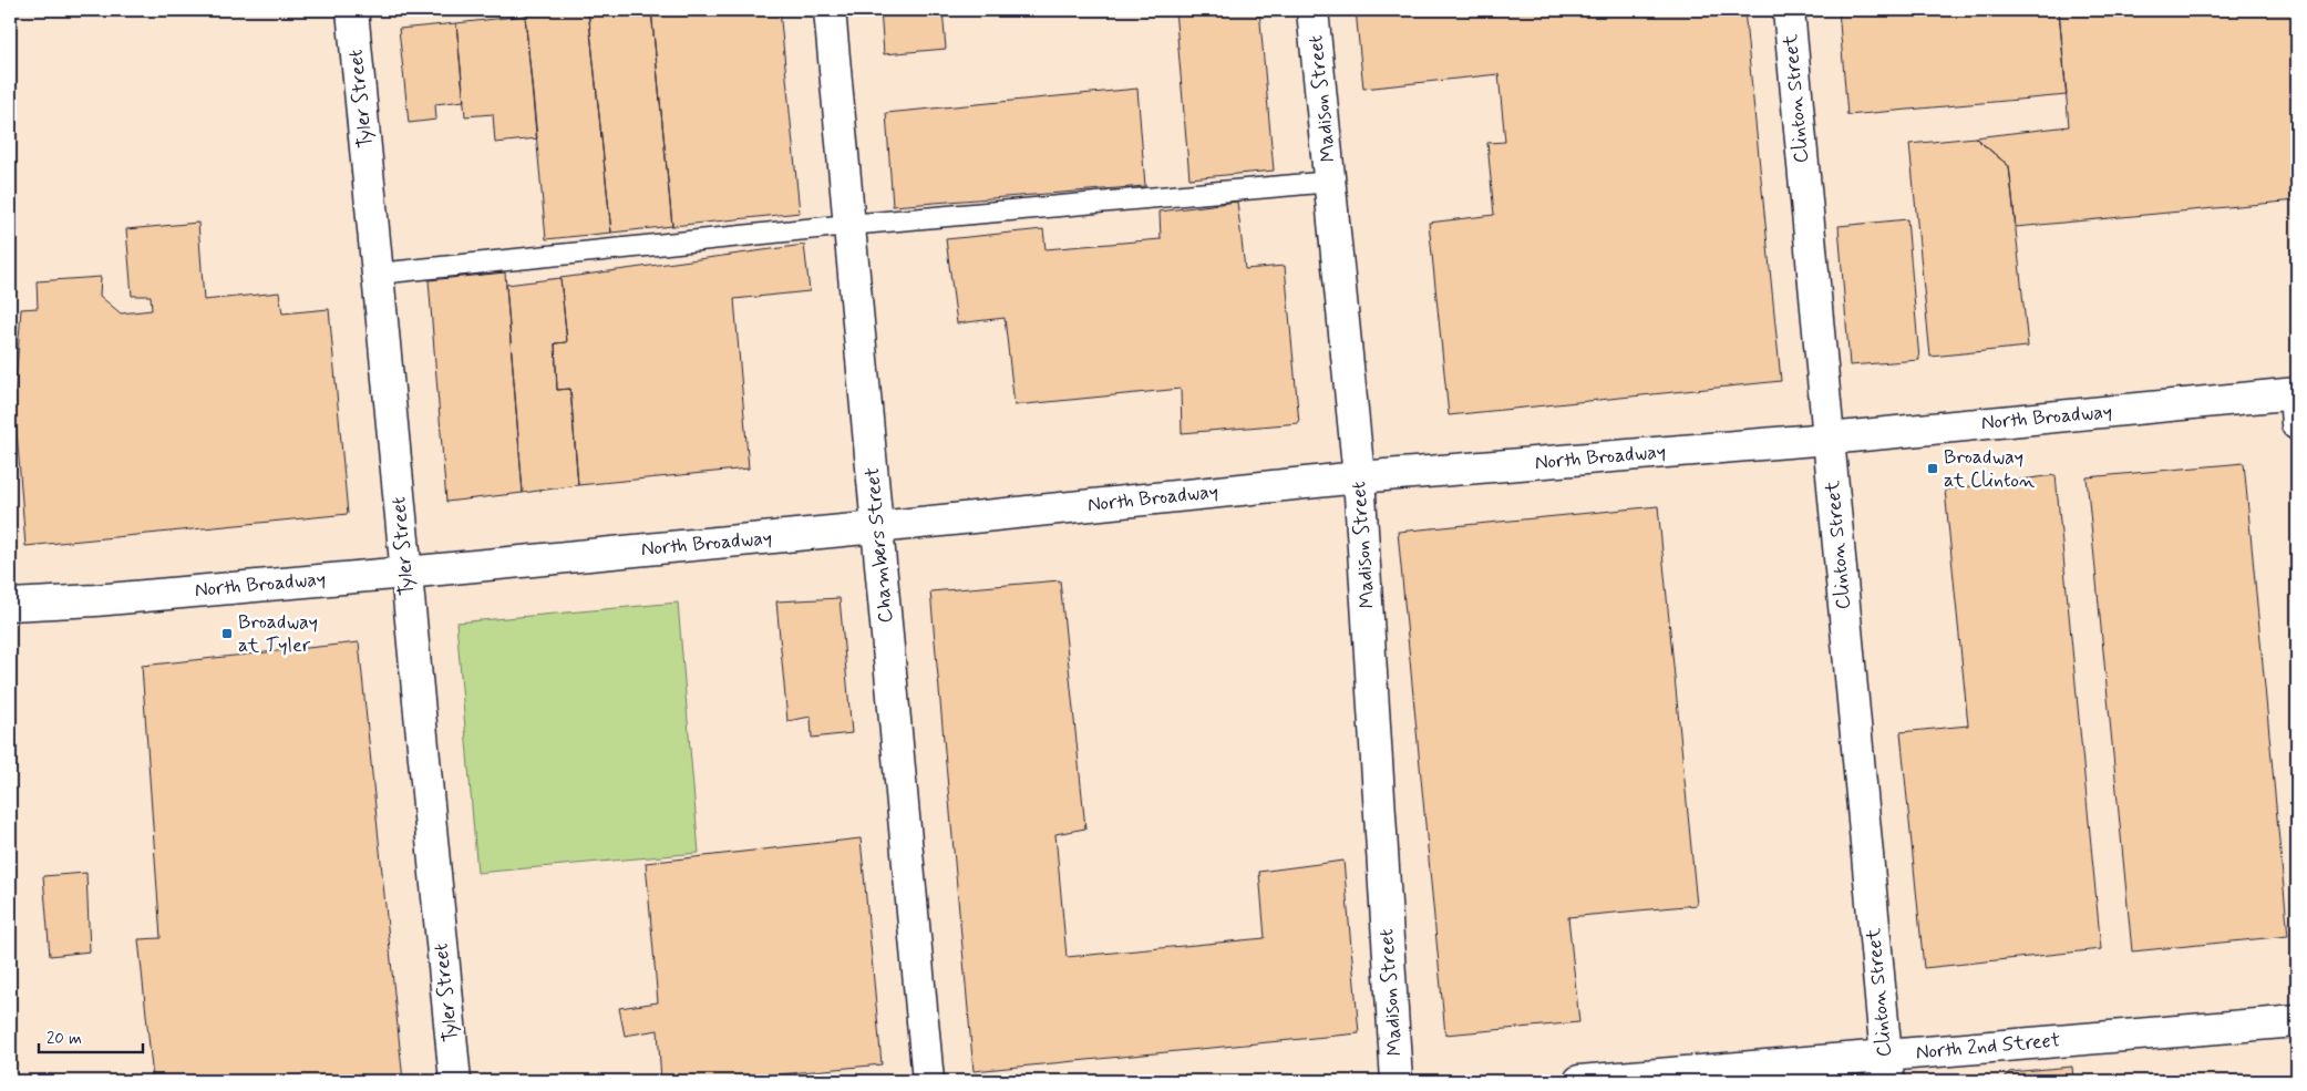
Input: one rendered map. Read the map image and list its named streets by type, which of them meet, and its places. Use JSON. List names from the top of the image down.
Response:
{
  "streets": {
    "street": [
      "Tyler Street",
      "Madison Street",
      "Clinton Street",
      "North Broadway",
      "Chambers Street",
      "North 2nd Street"
    ]
  },
  "crossings": [
    ["Tyler Street", "North Broadway"],
    ["Madison Street", "North Broadway"],
    ["Clinton Street", "North Broadway"],
    ["Clinton Street", "North 2nd Street"],
    ["North Broadway", "Chambers Street"]
  ],
  "places": {
    "transit": ["Broadway at Clinton", "Broadway at Tyler"]
  },
  "scale_bar": "20 m"
}
